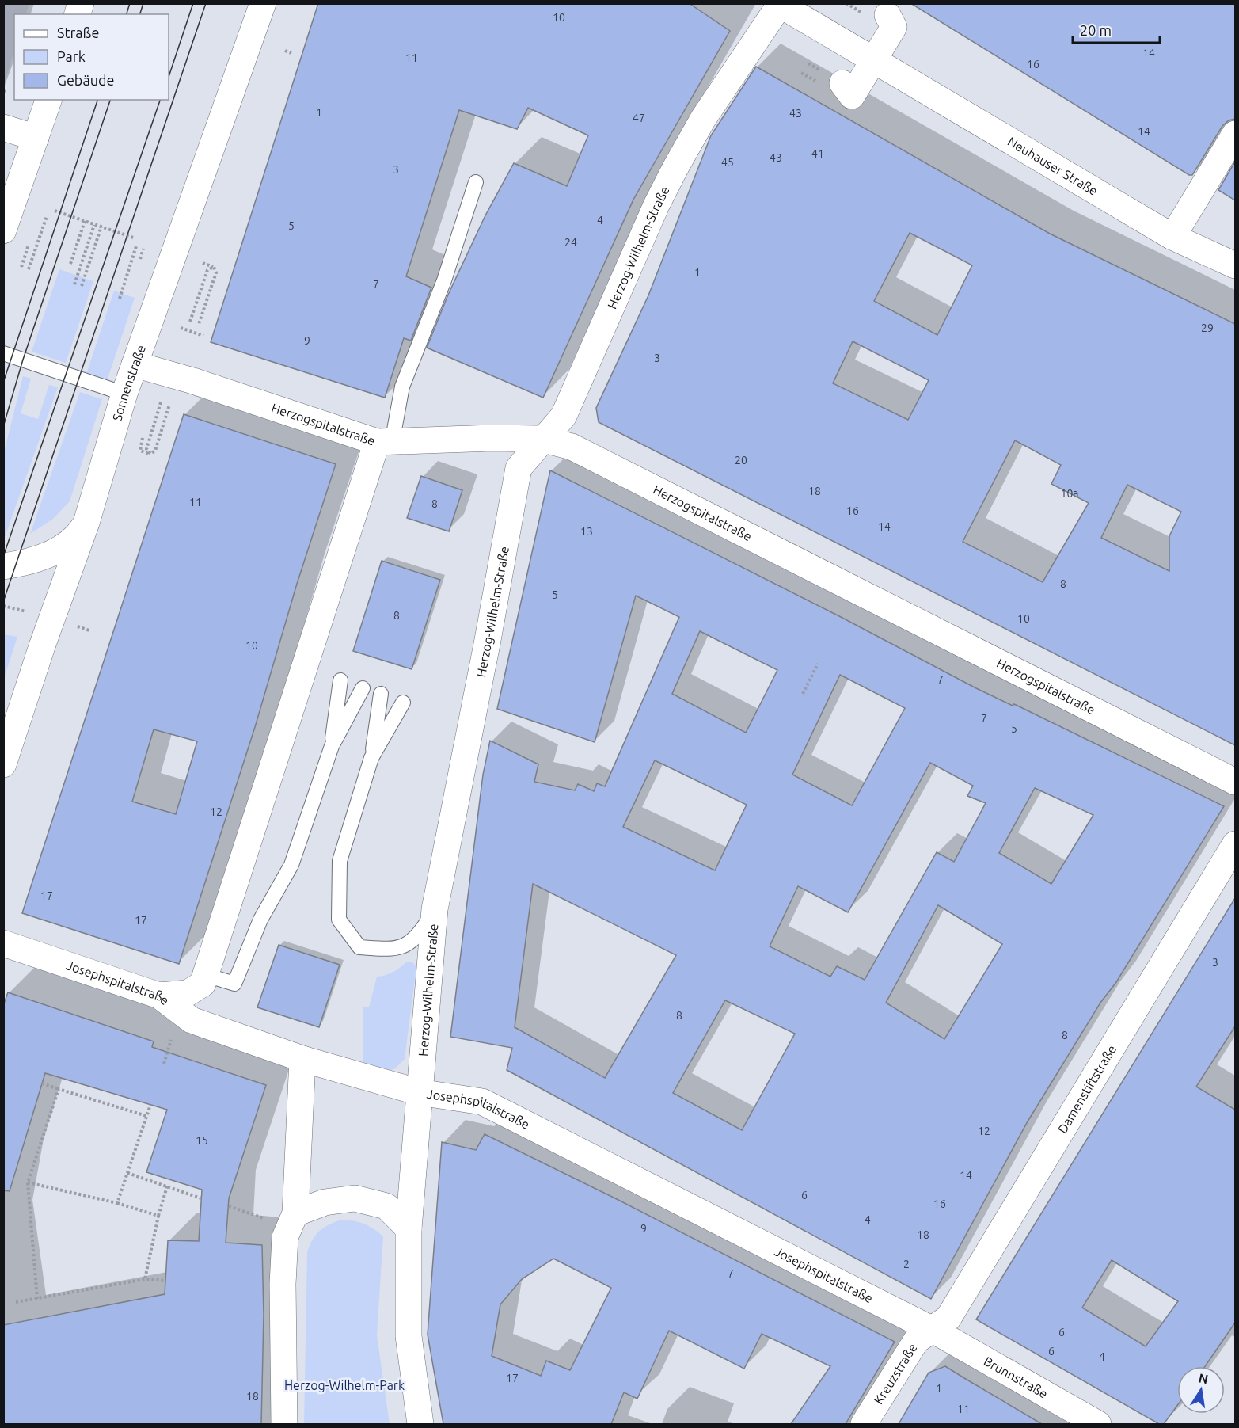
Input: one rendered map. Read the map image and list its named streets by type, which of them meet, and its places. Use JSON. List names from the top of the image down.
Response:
{
  "streets": {
    "street": [
      "Neuhauser Straße",
      "Herzog-Wilhelm-Straße",
      "Sonnenstraße",
      "Herzogspitalstraße",
      "Josephspitalstraße",
      "Damenstiftstraße",
      "Kreuzstraße",
      "Brunnstraße"
    ]
  },
  "crossings": [
    ["Neuhauser Straße", "Herzog-Wilhelm-Straße"],
    ["Herzog-Wilhelm-Straße", "Herzogspitalstraße"],
    ["Herzog-Wilhelm-Straße", "Josephspitalstraße"],
    ["Sonnenstraße", "Herzogspitalstraße"],
    ["Josephspitalstraße", "Damenstiftstraße"],
    ["Josephspitalstraße", "Kreuzstraße"],
    ["Josephspitalstraße", "Brunnstraße"],
    ["Damenstiftstraße", "Kreuzstraße"],
    ["Damenstiftstraße", "Brunnstraße"],
    ["Kreuzstraße", "Brunnstraße"]
  ],
  "parks": ["Herzog-Wilhelm-Park"],
  "house_numbers": [
    "10",
    "14",
    "11",
    "16",
    "1",
    "43",
    "47",
    "14",
    "41",
    "43",
    "45",
    "3",
    "4",
    "5",
    "24",
    "1",
    "7",
    "29",
    "9",
    "3",
    "20",
    "18",
    "10a",
    "11",
    "8",
    "16",
    "14",
    "13",
    "8",
    "5",
    "8",
    "10",
    "10",
    "7",
    "7",
    "5",
    "12",
    "17",
    "17",
    "3",
    "8",
    "8",
    "12",
    "15",
    "14",
    "6",
    "16",
    "4",
    "9",
    "18",
    "2",
    "7",
    "6",
    "6",
    "4",
    "17",
    "1",
    "18",
    "11"
  ],
  "legend": ["Straße", "Park", "Gebäude"],
  "scale_bar": "20 m",
  "north": "top"
}
